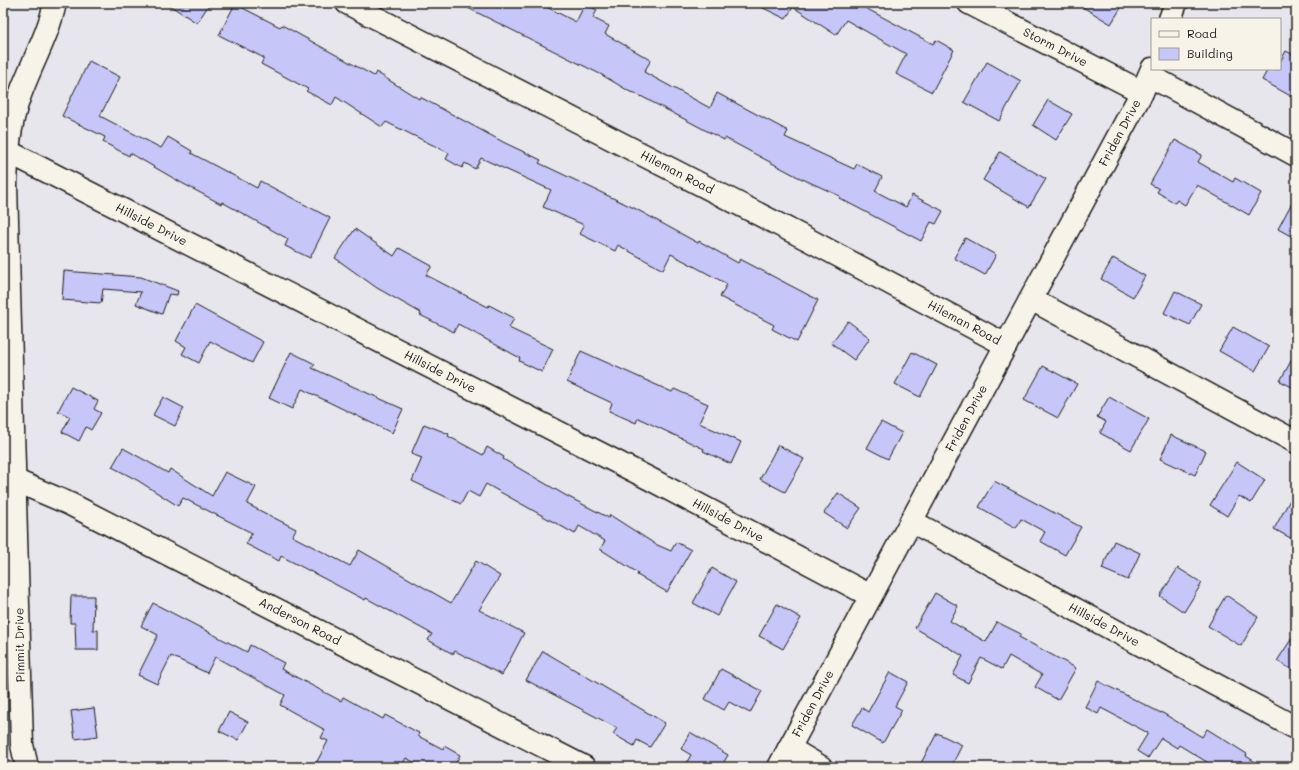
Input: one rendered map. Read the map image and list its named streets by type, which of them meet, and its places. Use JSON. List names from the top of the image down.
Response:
{
  "streets": {
    "street": [
      "Storm Drive",
      "Friden Drive",
      "Hileman Road",
      "Hillside Drive",
      "Anderson Road",
      "Pimmit Drive"
    ]
  },
  "crossings": [
    ["Storm Drive", "Friden Drive"],
    ["Friden Drive", "Hileman Road"],
    ["Friden Drive", "Hillside Drive"],
    ["Hillside Drive", "Pimmit Drive"],
    ["Anderson Road", "Pimmit Drive"]
  ],
  "legend": ["Road", "Building"]
}
